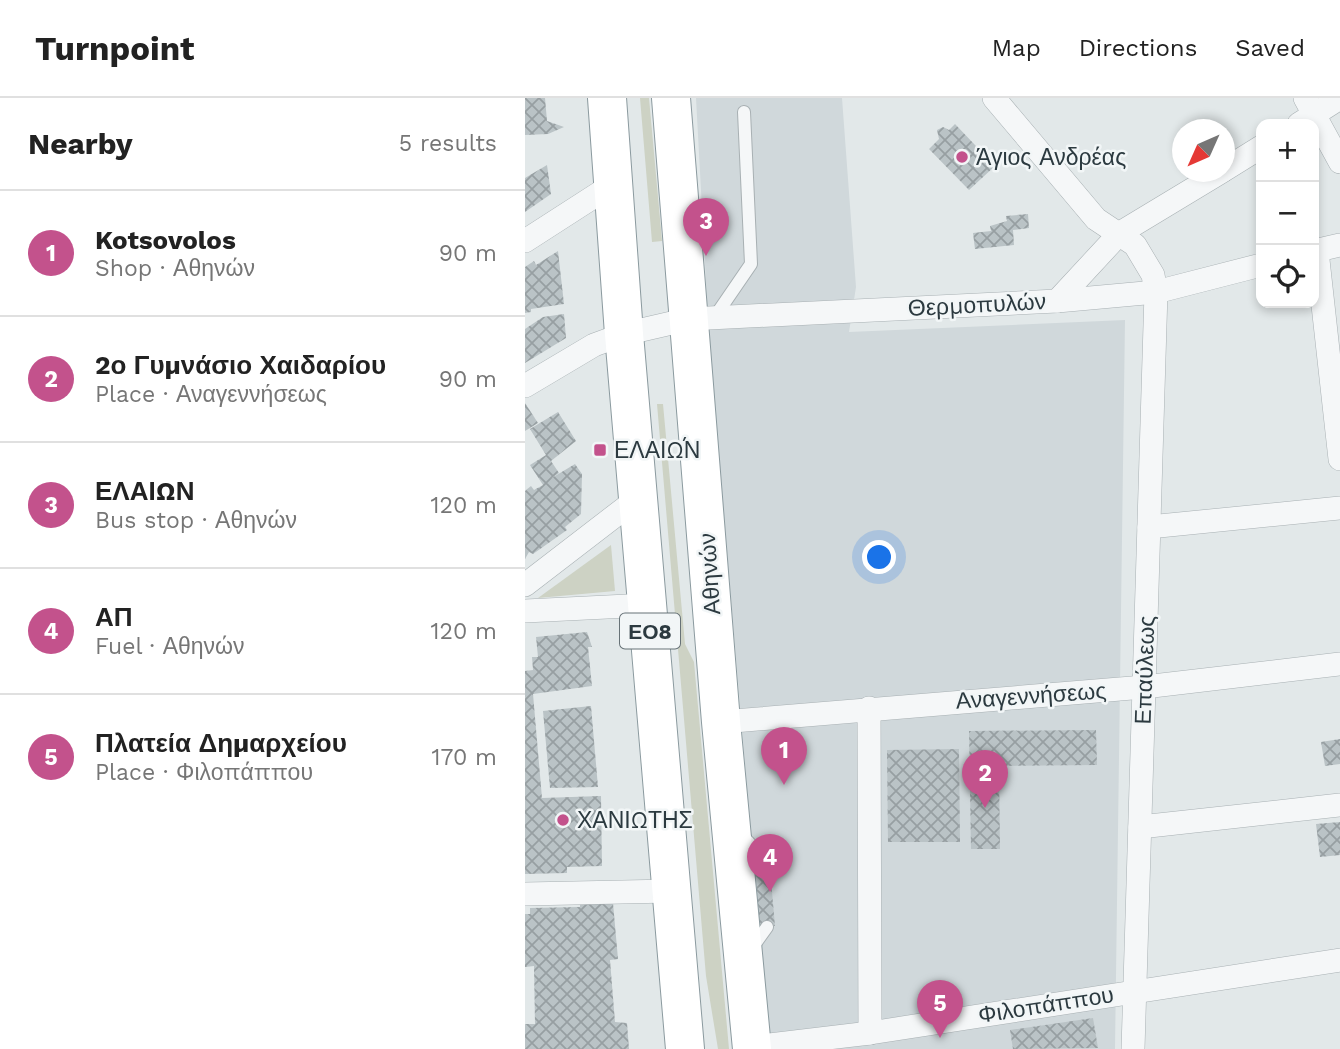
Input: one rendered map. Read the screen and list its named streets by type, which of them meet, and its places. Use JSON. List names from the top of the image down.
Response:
{
  "streets": {
    "highway": ["Αθηνών", "ΕΟ8"],
    "street": [
      "Θερμοπυλών",
      "Επαύλεως",
      "Αναγεννήσεως",
      "Φιλοπάππου"
    ]
  },
  "crossings": [
    ["Θερμοπυλών", "Αθηνών"],
    ["Θερμοπυλών", "ΕΟ8"],
    ["Θερμοπυλών", "Επαύλεως"],
    ["Αθηνών", "Αναγεννήσεως"],
    ["Αθηνών", "Φιλοπάππου"],
    ["Επαύλεως", "Αναγεννήσεως"],
    ["Επαύλεως", "Φιλοπάππου"]
  ],
  "places": {
    "other": ["Άγιος Ανδρέας", "ΧΑΝΙΩΤΗΣ"],
    "transit": ["ΕΛΑΙΏΝ"]
  },
  "north": "bottom left",
  "page": {
    "header": "Turnpoint",
    "nav": ["Map", "Directions", "Saved"],
    "heading": ["Nearby", "5 results"],
    "map_buttons": ["+", "−"],
    "list": [
      {
        "mark": "1",
        "name": "Kotsovolos",
        "note": "Shop · Αθηνών",
        "value": "90 m"
      },
      {
        "mark": "2",
        "name": "2ο Γυμνάσιο Χαιδαρίου",
        "note": "Place · Αναγεννήσεως",
        "value": "90 m"
      },
      {
        "mark": "3",
        "name": "ΕΛΑΙΩΝ",
        "note": "Bus stop · Αθηνών",
        "value": "120 m"
      },
      {
        "mark": "4",
        "name": "ΑΠ",
        "note": "Fuel · Αθηνών",
        "value": "120 m"
      },
      {
        "mark": "5",
        "name": "Πλατεία Δημαρχείου",
        "note": "Place · Φιλοπάππου",
        "value": "170 m"
      }
    ],
    "pins": [
      "3",
      "1",
      "2",
      "4",
      "5"
    ]
  }
}
